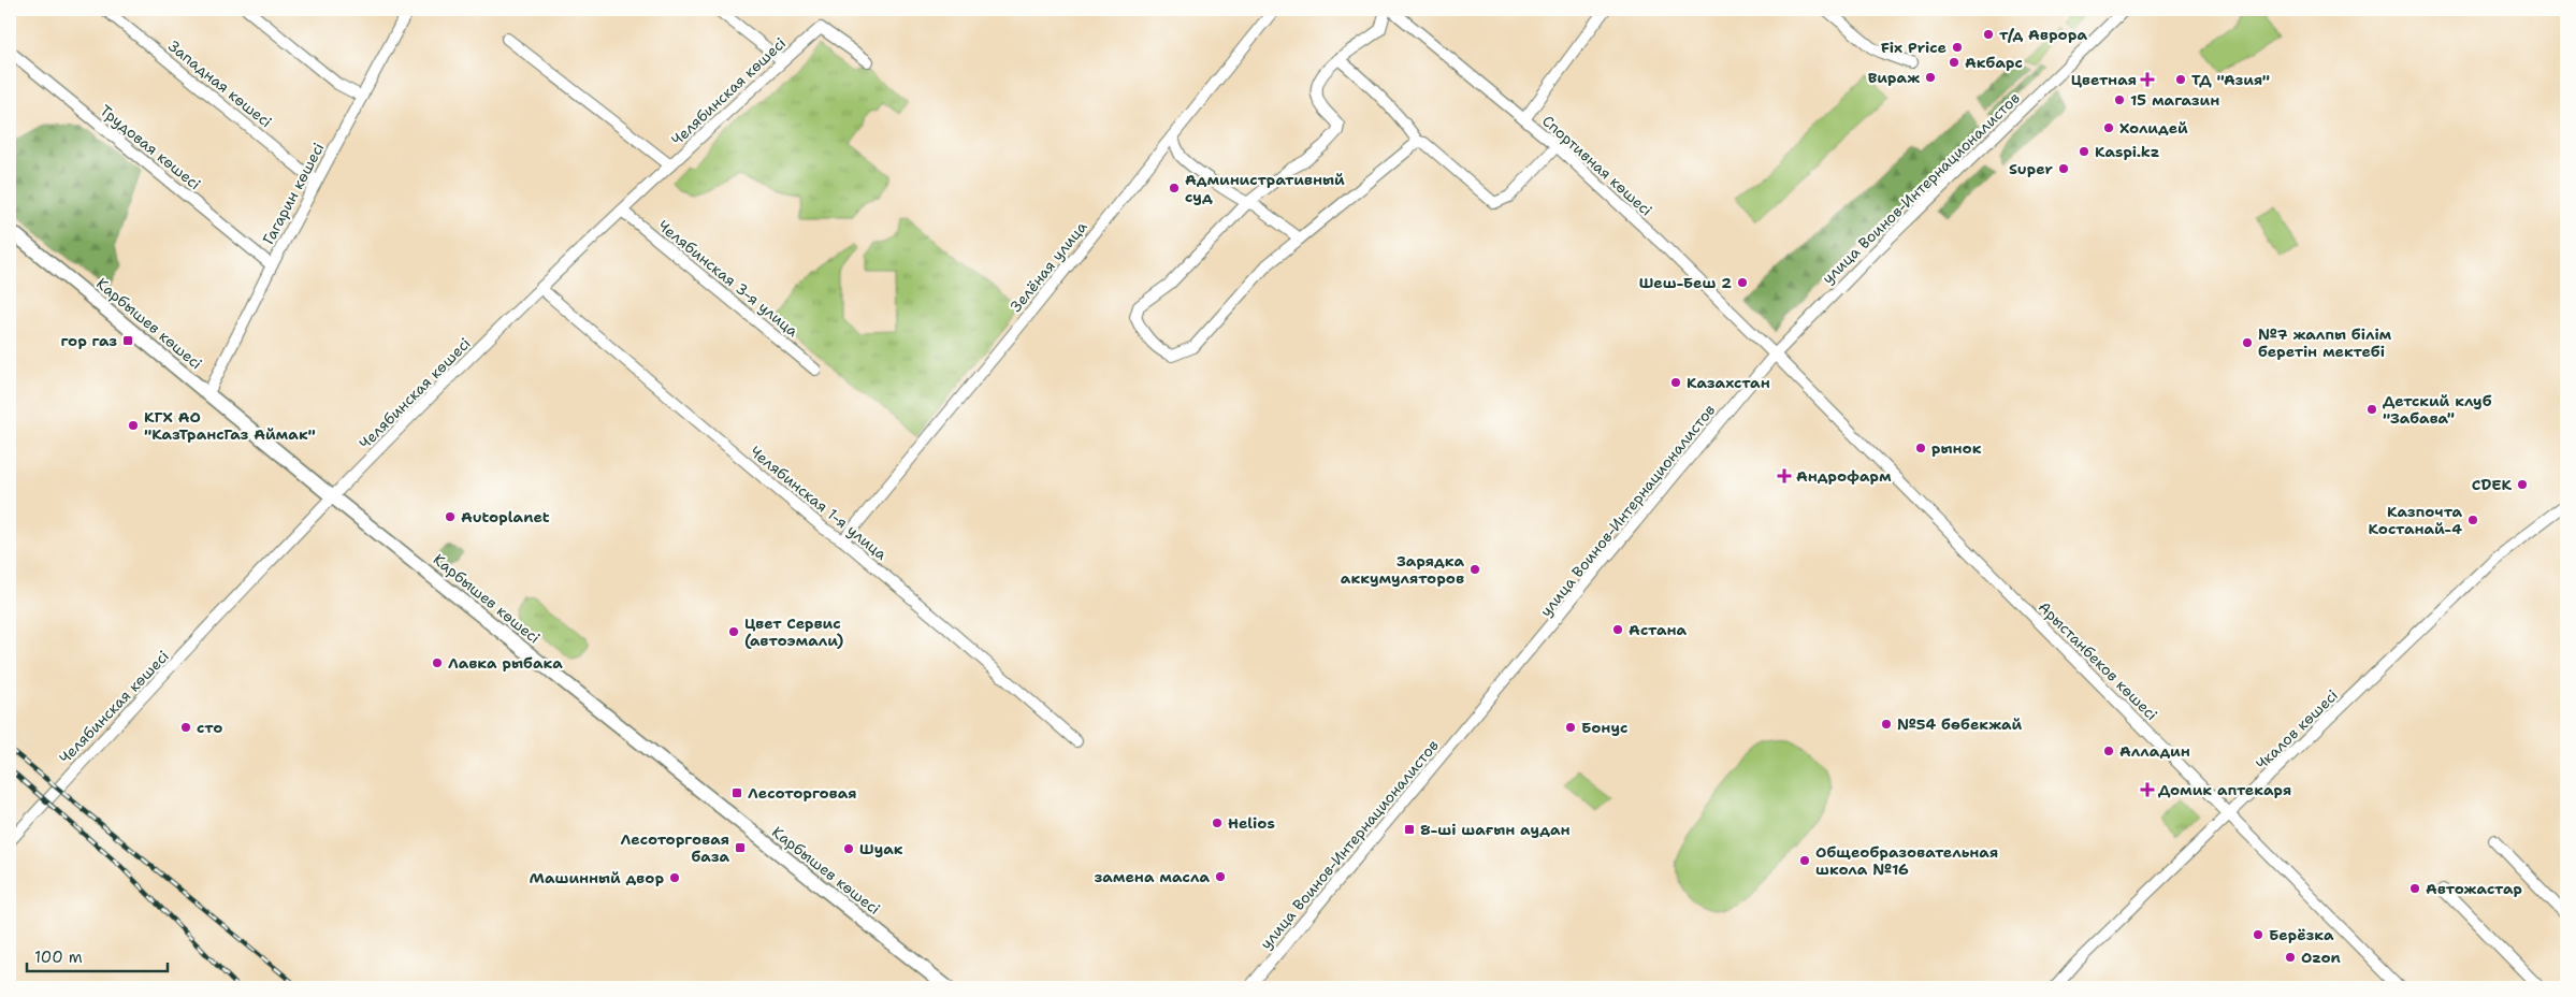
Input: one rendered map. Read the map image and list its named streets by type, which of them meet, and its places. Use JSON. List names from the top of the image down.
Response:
{
  "streets": {
    "main road": ["Карбышев көшесі"],
    "street": [
      "Западная көшесі",
      "Челябинская көшесі",
      "Трудовая көшесі",
      "Спортивная көшесі",
      "улица Воинов-Интернационалистов",
      "Гагарин көшесі",
      "Зелёная улица",
      "Челябинская 3-я улица",
      "Челябинская 1-я улица",
      "Арыстанбеков көшесі",
      "Чкалов көшесі"
    ]
  },
  "crossings": [
    ["Западная көшесі", "Гагарин көшесі"],
    ["Челябинская көшесі", "Челябинская 3-я улица"],
    ["Челябинская көшесі", "Карбышев көшесі"],
    ["Челябинская көшесі", "Челябинская 1-я улица"],
    ["Трудовая көшесі", "Гагарин көшесі"],
    ["Спортивная көшесі", "улица Воинов-Интернационалистов"],
    ["Спортивная көшесі", "Арыстанбеков көшесі"],
    ["улица Воинов-Интернационалистов", "Арыстанбеков көшесі"],
    ["Гагарин көшесі", "Карбышев көшесі"],
    ["Зелёная улица", "Челябинская 1-я улица"],
    ["Арыстанбеков көшесі", "Чкалов көшесі"]
  ],
  "places": {
    "other": [
      "т/д Аврора",
      "Fix Price",
      "Акбарс",
      "Вираж",
      "ТД \"Азия\"",
      "15 магазин",
      "Холидей",
      "Kaspi.kz",
      "Super",
      "Административный суд",
      "Шеш-Беш 2",
      "№7 жалпы білім беретін мектебі",
      "Казахстан",
      "Детский клуб \"Забава\"",
      "КГХ АО \"КазТрансГаз Аймак\"",
      "рынок",
      "CDEK",
      "Autoplanet",
      "Казпочта Костанай-4",
      "Зарядка аккумуляторов",
      "Астана",
      "Цвет Сервис (автоэмали)",
      "Лавка рыбака",
      "№54 бөбекжай",
      "сто",
      "Бонус",
      "Алладин",
      "Helios",
      "Шуак",
      "Общеобразовательная школа №16",
      "замена масла",
      "Машинный двор",
      "Автожастар",
      "Берёзка",
      "Ozon"
    ],
    "health": ["Цветная", "Андрофарм", "Домик аптекаря"],
    "transit": [
      "гор газ",
      "Лесоторговая",
      "8-ші шағын аудан",
      "Лесоторговая база"
    ]
  },
  "scale_bar": "100 m"
}
